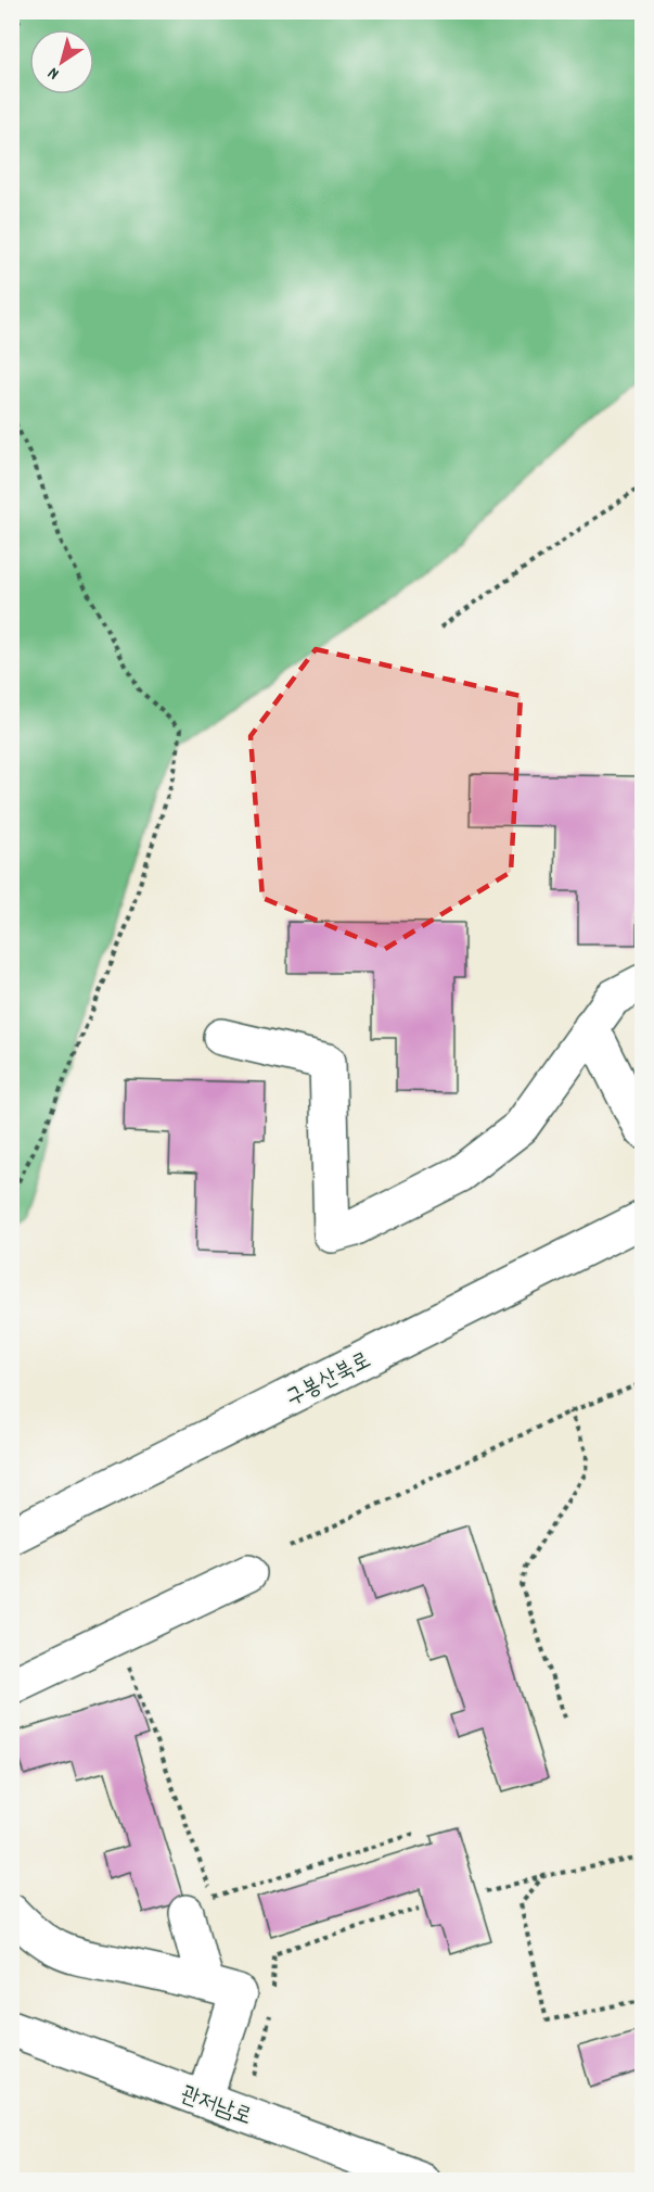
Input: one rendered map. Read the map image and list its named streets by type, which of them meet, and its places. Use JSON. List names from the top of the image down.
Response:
{
  "streets": {
    "main road": ["구봉산북로", "관저남로"]
  },
  "north": "bottom left"
}
